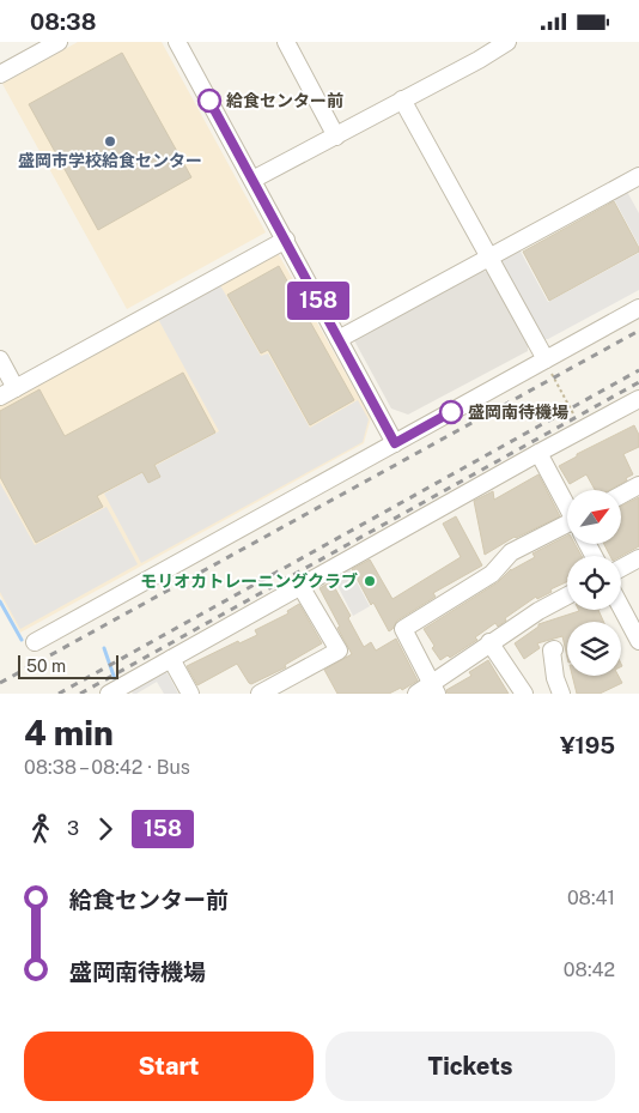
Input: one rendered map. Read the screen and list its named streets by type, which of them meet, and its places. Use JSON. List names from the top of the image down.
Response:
{
  "places": [
    "給食センター前",
    "盛岡市学校給食センター",
    "盛岡南待機場",
    "モリオカトレーニングクラブ"
  ],
  "lines": ["bus line 158"],
  "scale_bar": "50 m",
  "north": "top right",
  "page": {
    "status": "08:38",
    "on_map": "158",
    "scale": "50 m",
    "heading": ["4 min", "08:38 – 08:42 · Bus", "¥195"],
    "legs": ["3", "158"],
    "list": [
      {
        "name": "給食センター前",
        "value": "08:41"
      },
      {
        "name": "盛岡南待機場",
        "value": "08:42"
      }
    ],
    "buttons": ["Start", "Tickets"]
  }
}
